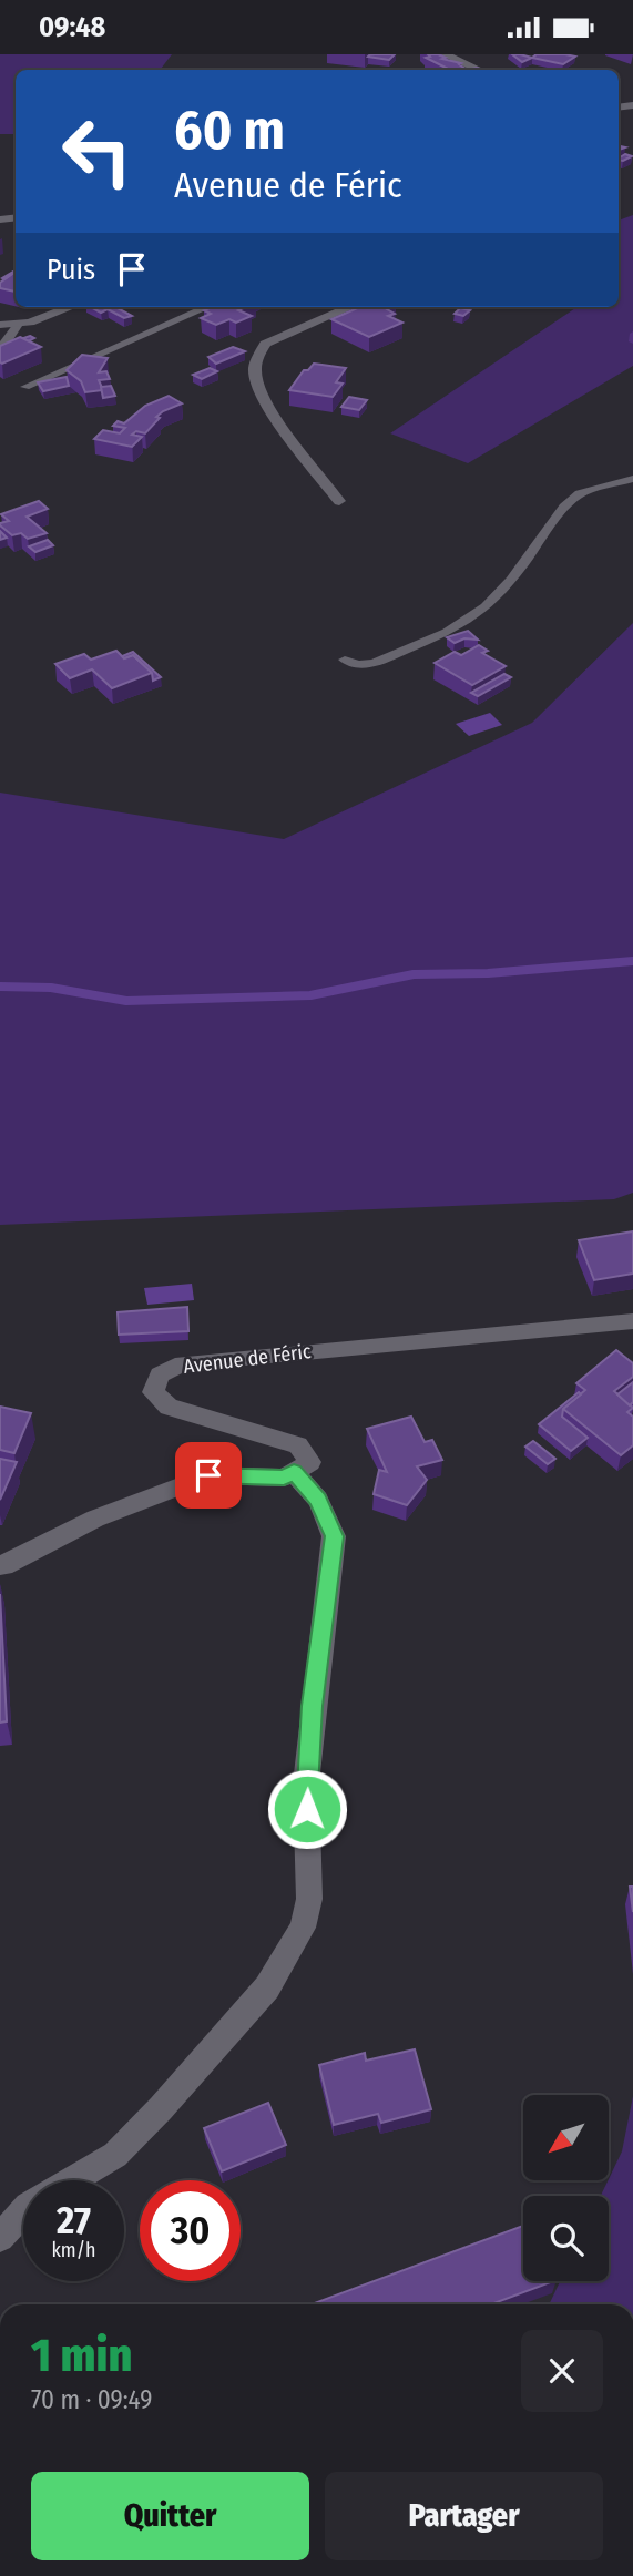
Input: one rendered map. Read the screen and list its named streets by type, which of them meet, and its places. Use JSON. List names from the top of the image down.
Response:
{
  "streets": {
    "street": ["Avenue de Féric"]
  },
  "north": "bottom left",
  "page": {
    "status": "09:48",
    "turn": ["60 m", "Avenue de Féric"],
    "then": "Puis",
    "speed": "27 km/h",
    "limit": "30",
    "heading": ["1 min", "70 m · 09:49"],
    "buttons": ["Quitter", "Partager"]
  }
}
